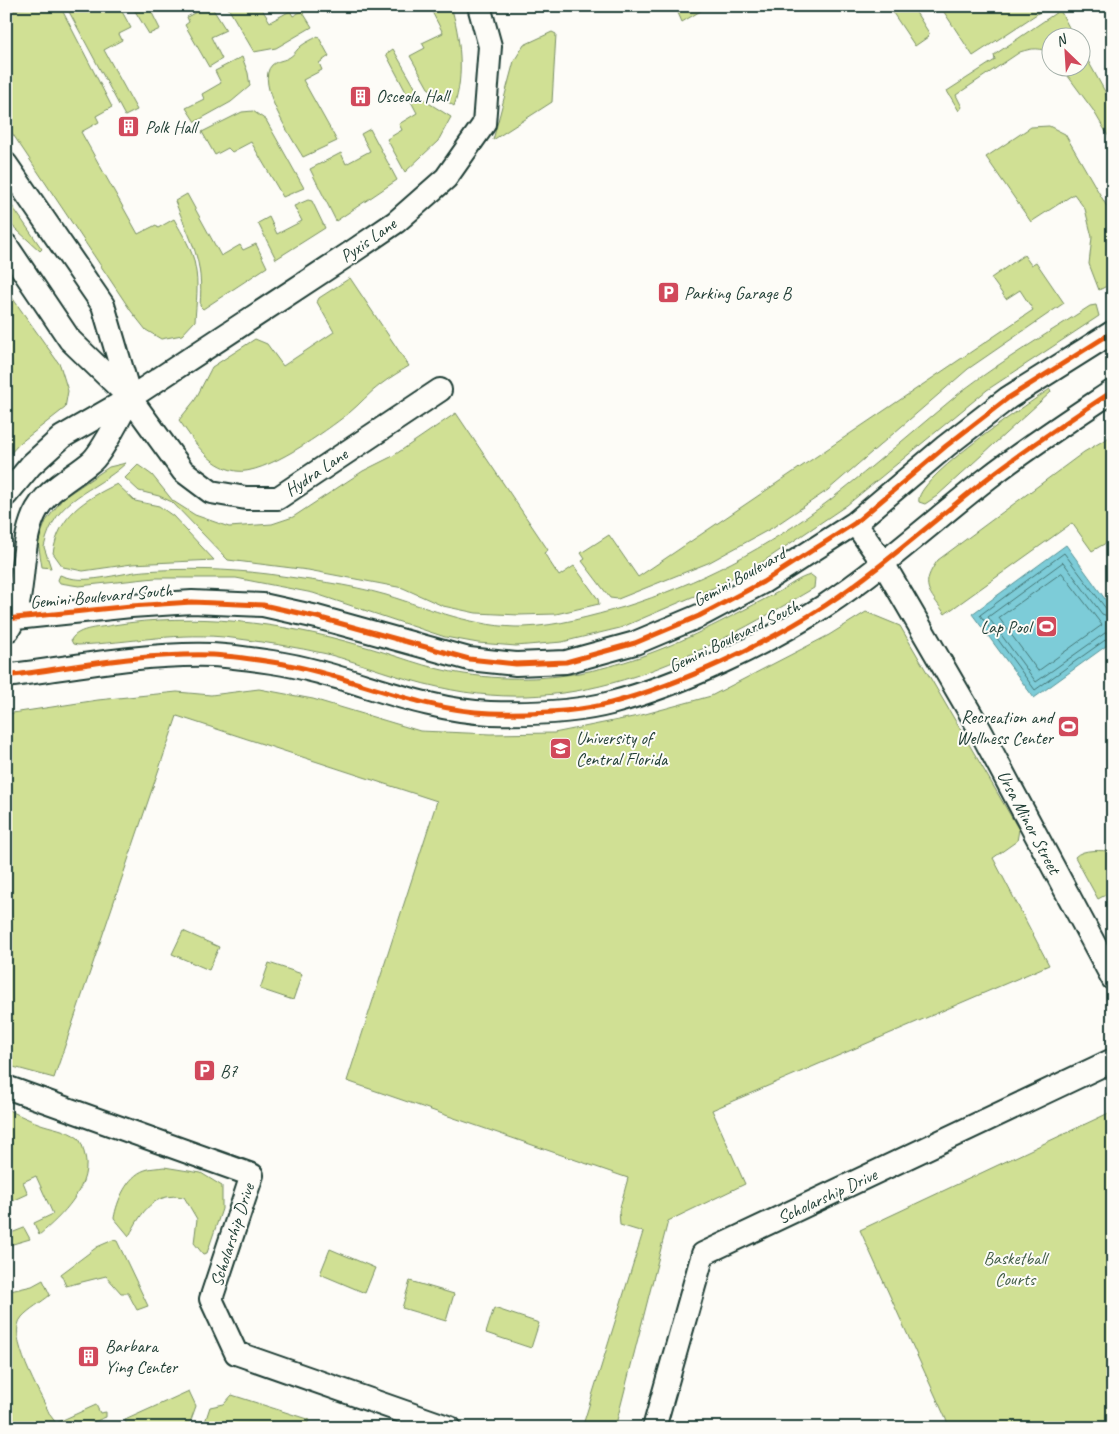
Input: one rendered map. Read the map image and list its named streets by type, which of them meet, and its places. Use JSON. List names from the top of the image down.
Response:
{
  "streets": {
    "street": [
      "Pyxis Lane",
      "Hydra Lane",
      "Gemini Boulevard",
      "Gemini Boulevard South",
      "Ursa Minor Street",
      "Scholarship Drive"
    ]
  },
  "crossings": [
    ["Pyxis Lane", "Hydra Lane"],
    ["Pyxis Lane", "Gemini Boulevard South"],
    ["Gemini Boulevard", "Gemini Boulevard South"],
    ["Gemini Boulevard", "Ursa Minor Street"],
    ["Gemini Boulevard South", "Ursa Minor Street"]
  ],
  "parks": ["Basketball Courts"],
  "places": {
    "building": ["Osceola Hall", "Polk Hall", "Barbara Ying Center"],
    "parking": ["Parking Garage B", "B7"],
    "sports": ["Lap Pool", "Recreation and Wellness Center"],
    "school or university": ["University of Central Florida"]
  },
  "north": "top left"
}
